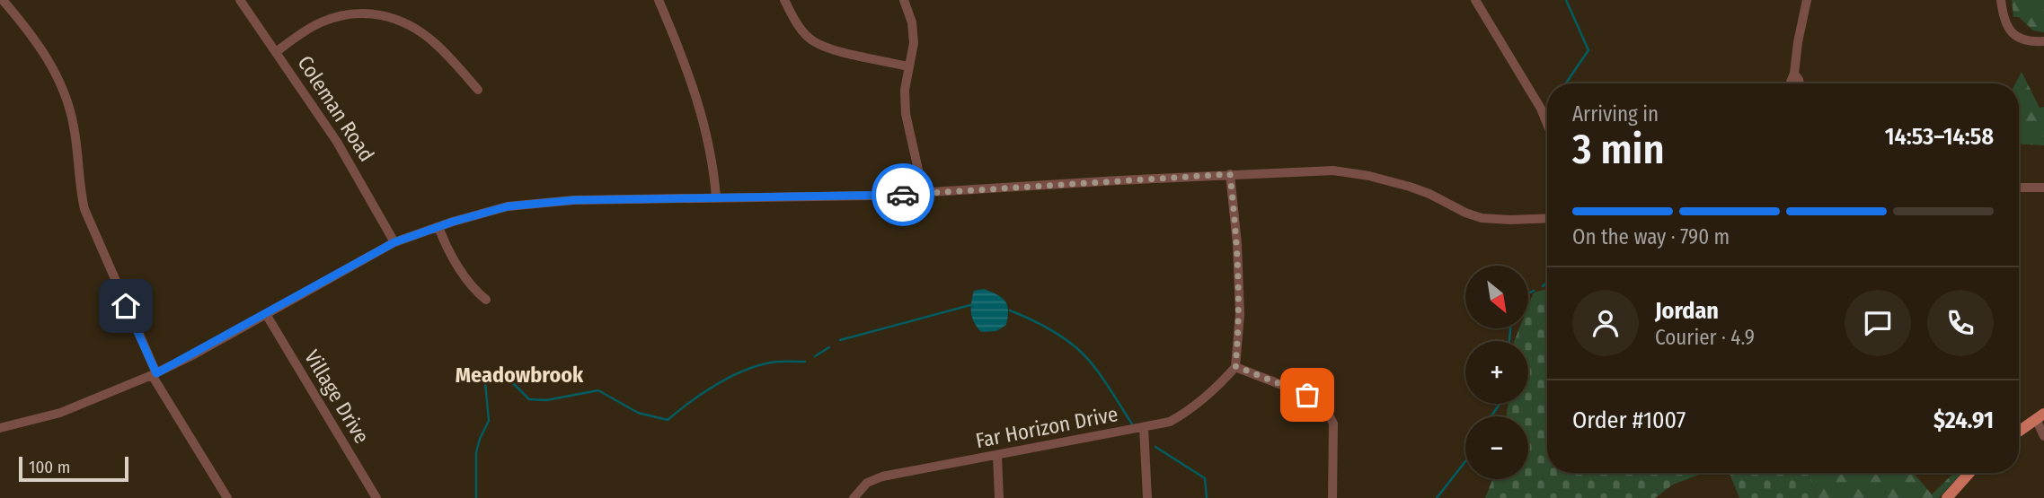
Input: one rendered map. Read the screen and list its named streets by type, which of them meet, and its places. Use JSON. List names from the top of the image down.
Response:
{
  "streets": {
    "street": ["Coleman Road", "Village Drive", "Far Horizon Drive"]
  },
  "districts": ["Meadowbrook"],
  "scale_bar": "100 m",
  "north": "bottom right",
  "page": {
    "heading": ["3 min", "Arriving in", "14:53–14:58"],
    "panel": [
      "Jordan",
      "Courier · 4.9",
      "Order #1007",
      "$24.91"
    ],
    "bar": "On the way · 790 m",
    "map_buttons": ["+", "−"],
    "scale": "100 m"
  }
}
